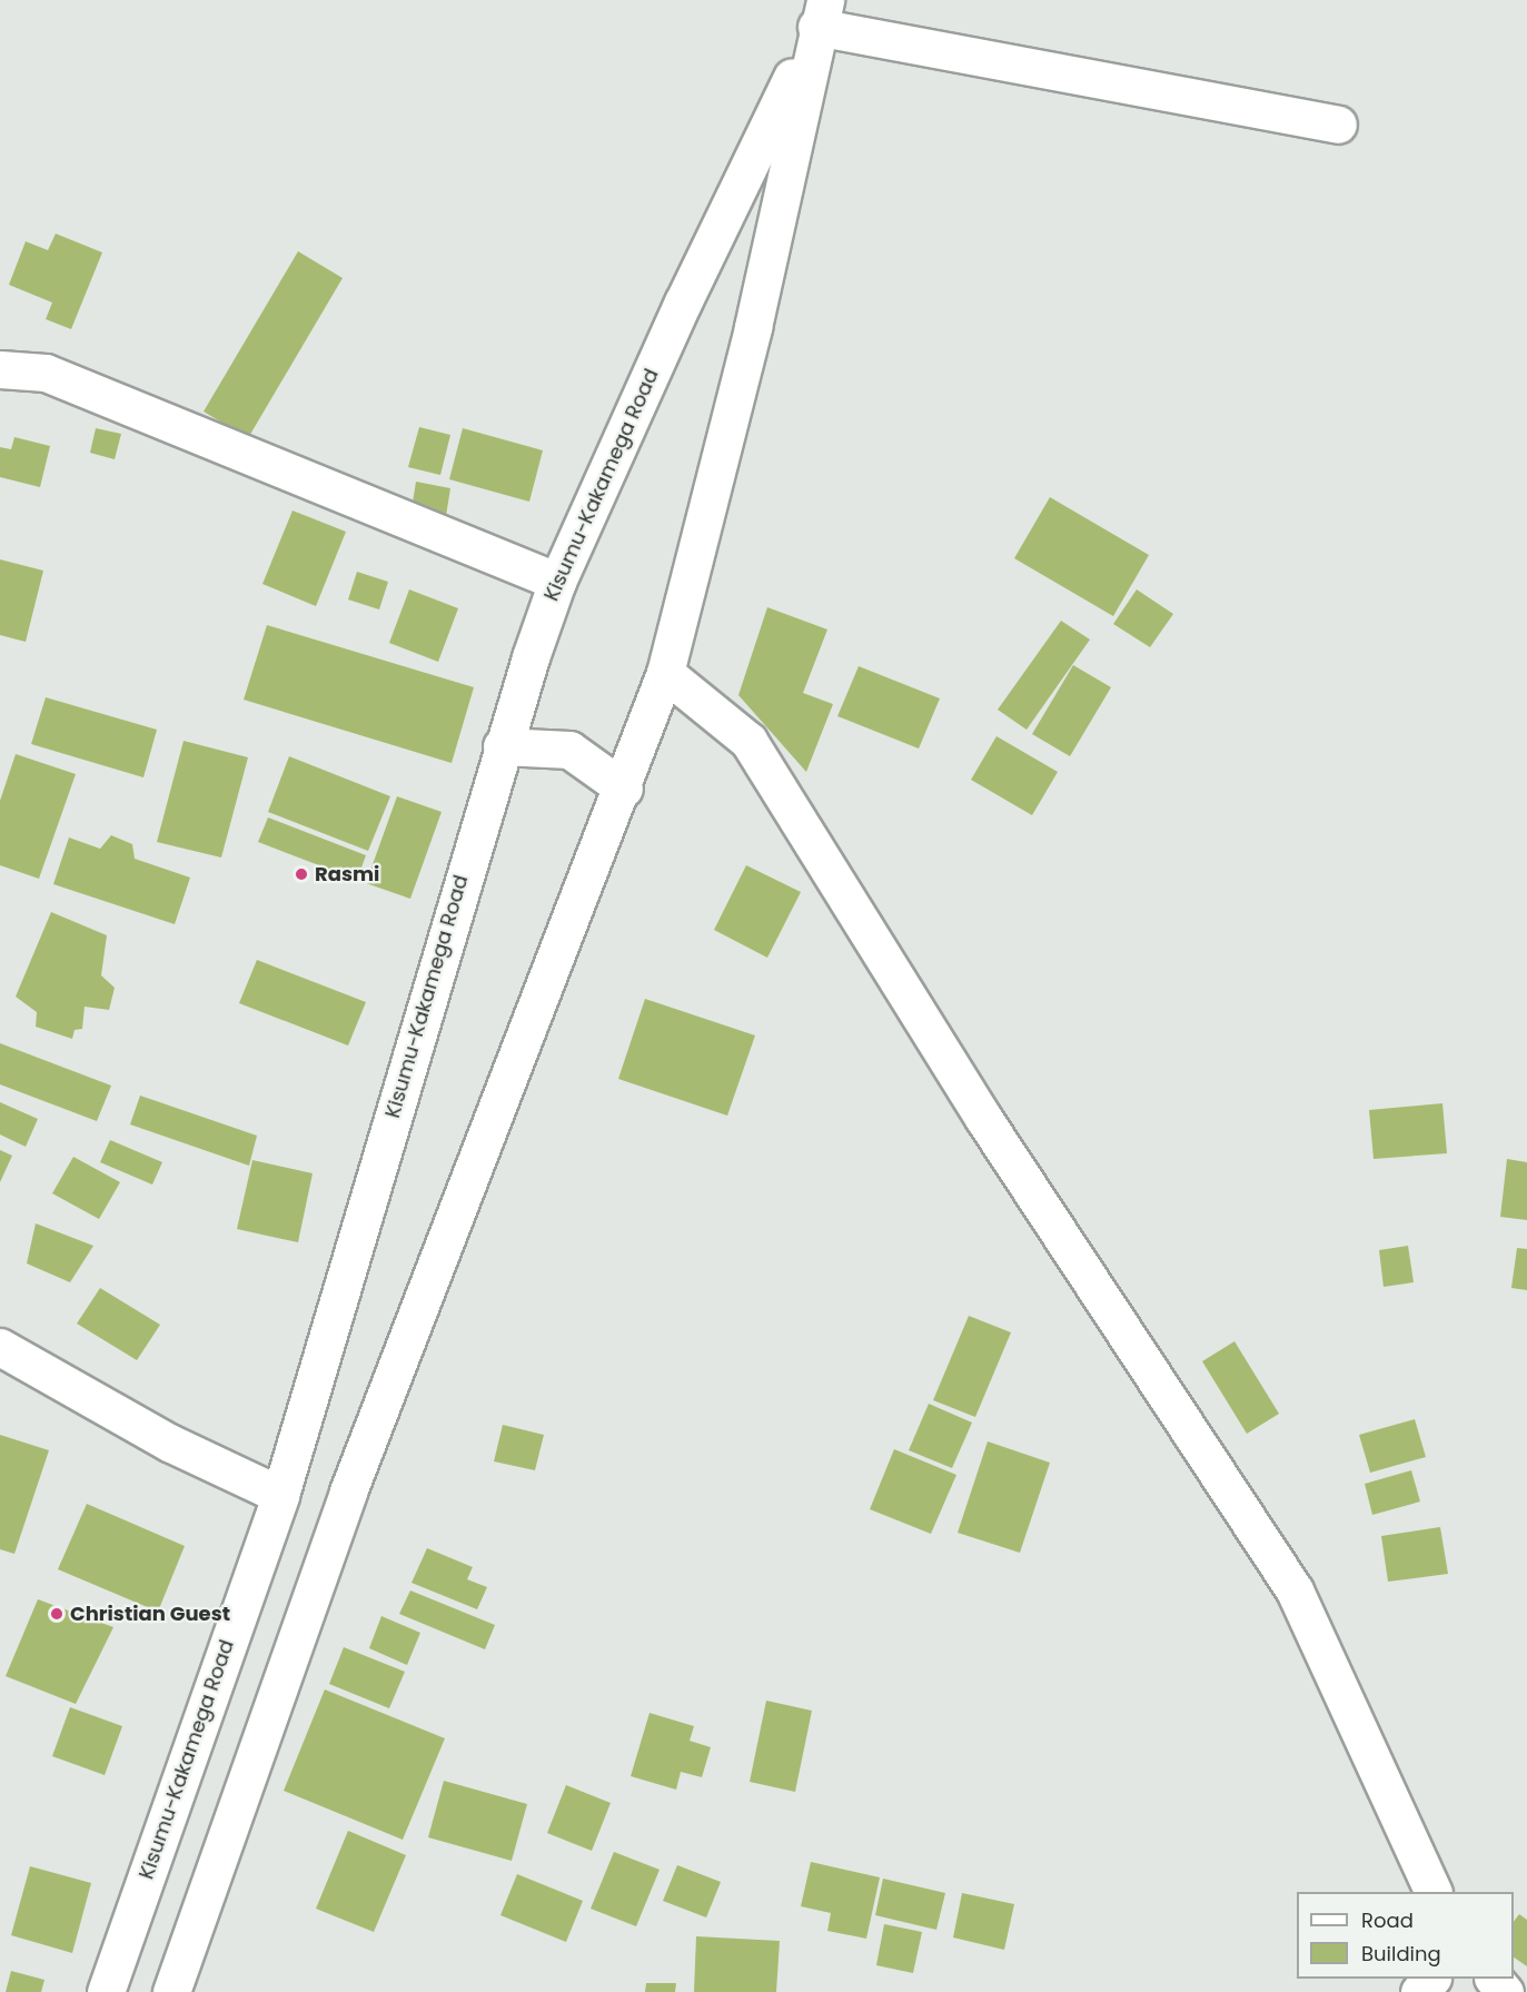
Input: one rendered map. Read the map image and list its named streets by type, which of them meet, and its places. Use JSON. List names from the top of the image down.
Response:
{
  "streets": {
    "main road": ["Kisumu-Kakamega Road"]
  },
  "places": ["Rasmi", "Christian Guest"],
  "legend": ["Road", "Building"]
}
